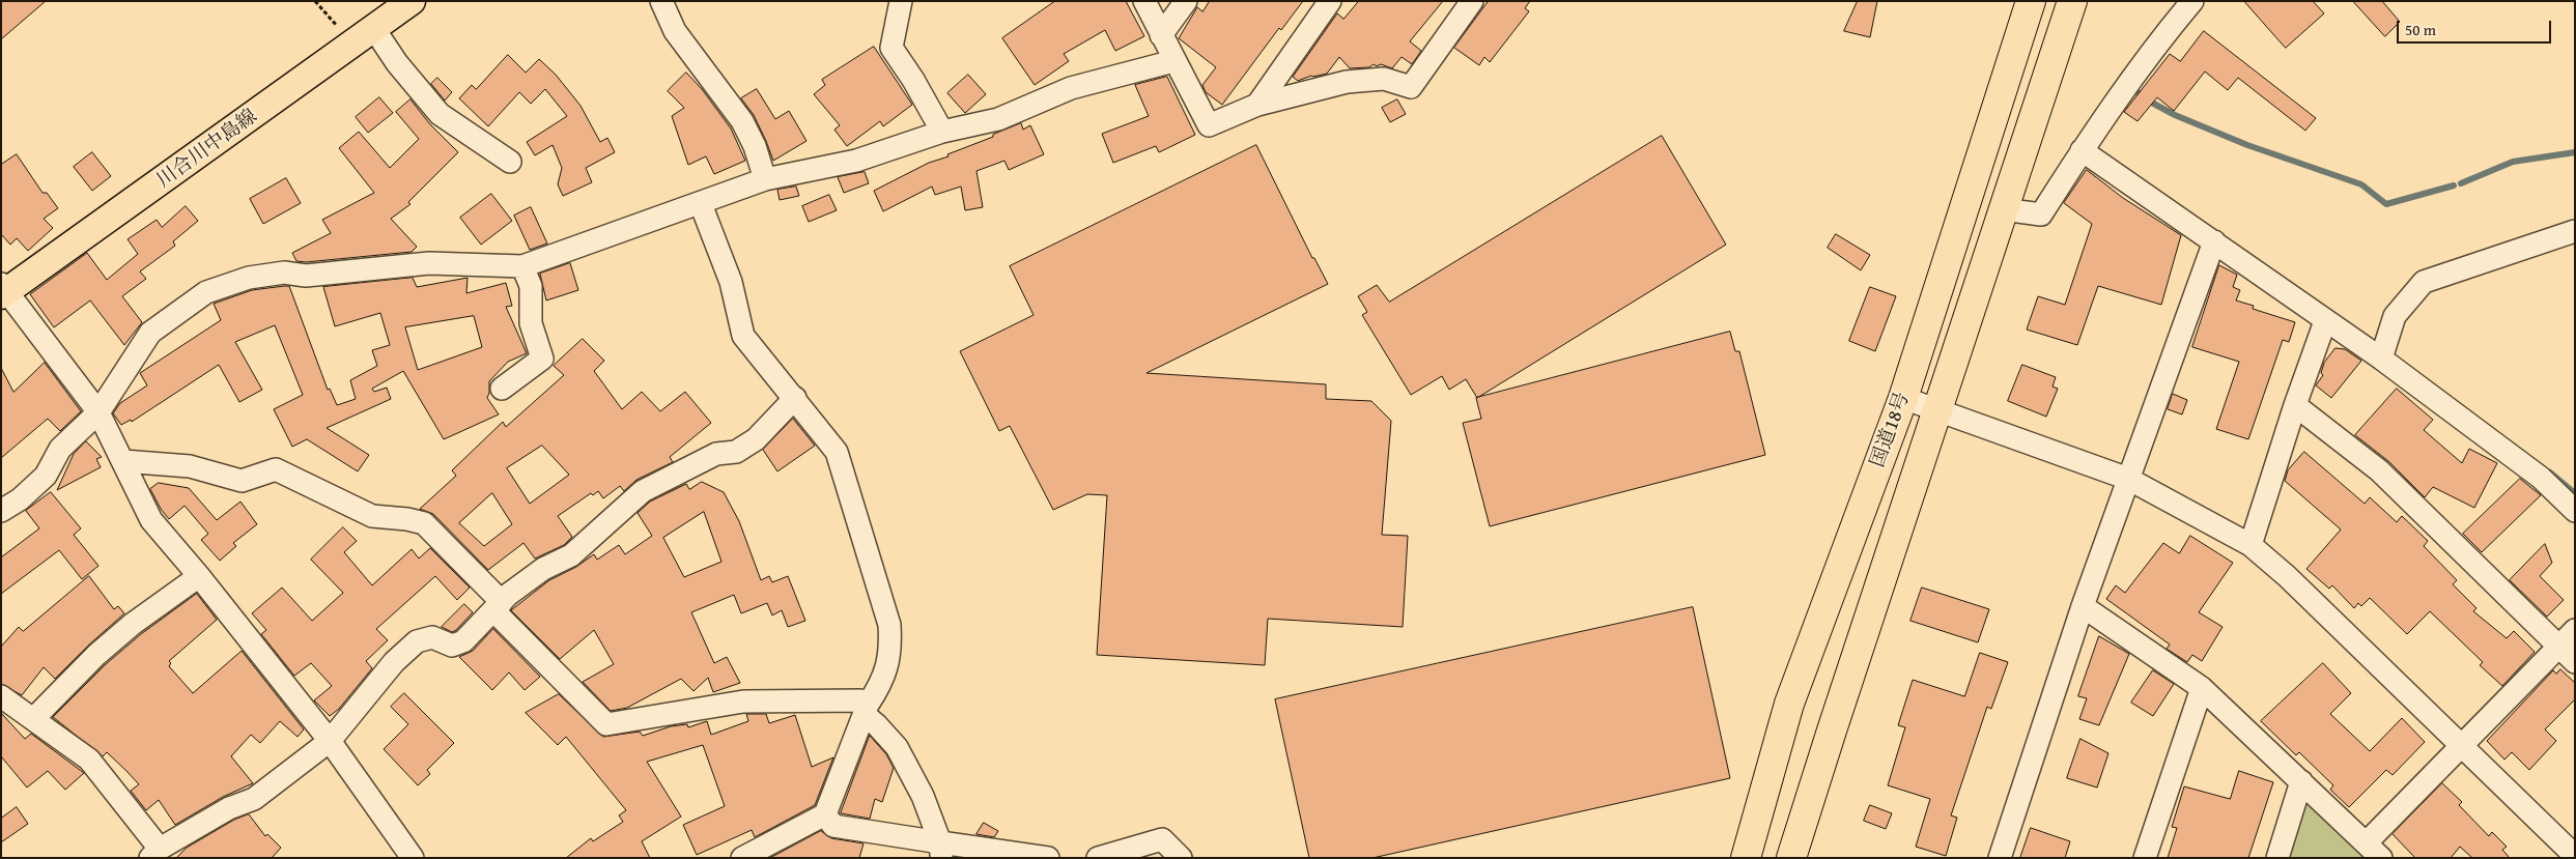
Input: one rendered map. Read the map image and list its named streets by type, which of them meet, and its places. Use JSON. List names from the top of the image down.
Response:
{
  "streets": {
    "highway": ["国道18号"],
    "main road": ["川合川中島線"]
  },
  "scale_bar": "50 m"
}
